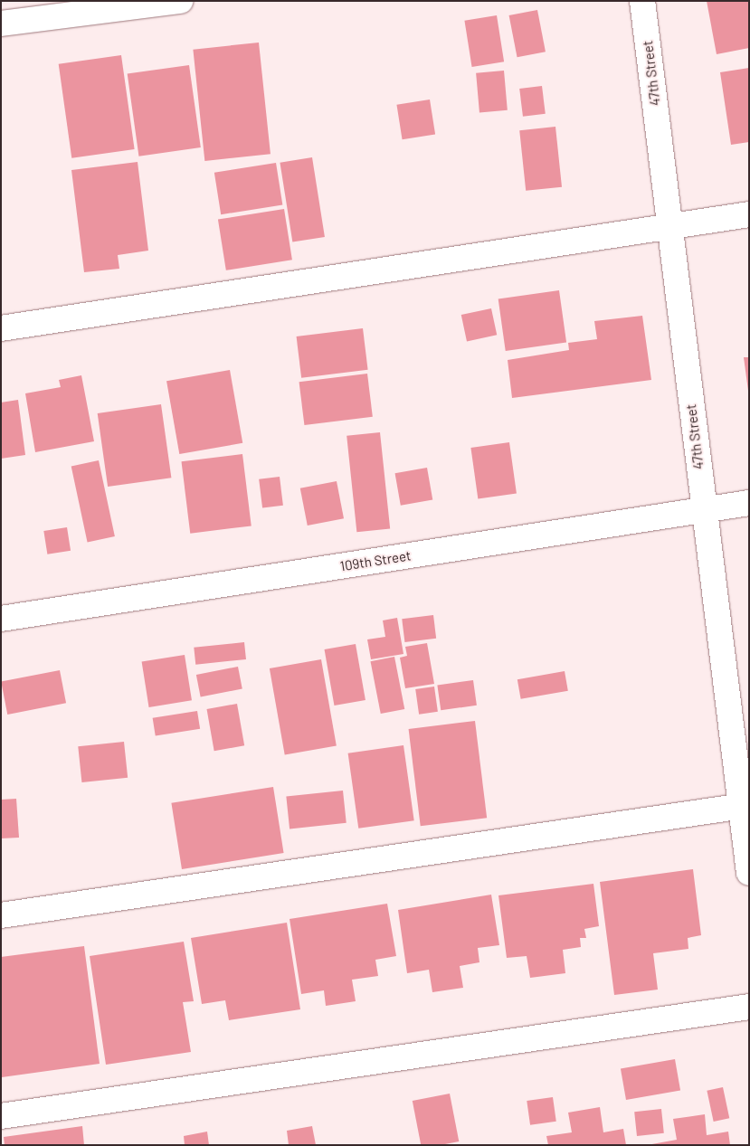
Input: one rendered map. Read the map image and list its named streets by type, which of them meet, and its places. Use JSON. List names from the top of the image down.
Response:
{
  "streets": {
    "street": ["47th Street", "109th Street"]
  },
  "crossings": [
    ["47th Street", "109th Street"]
  ]
}
